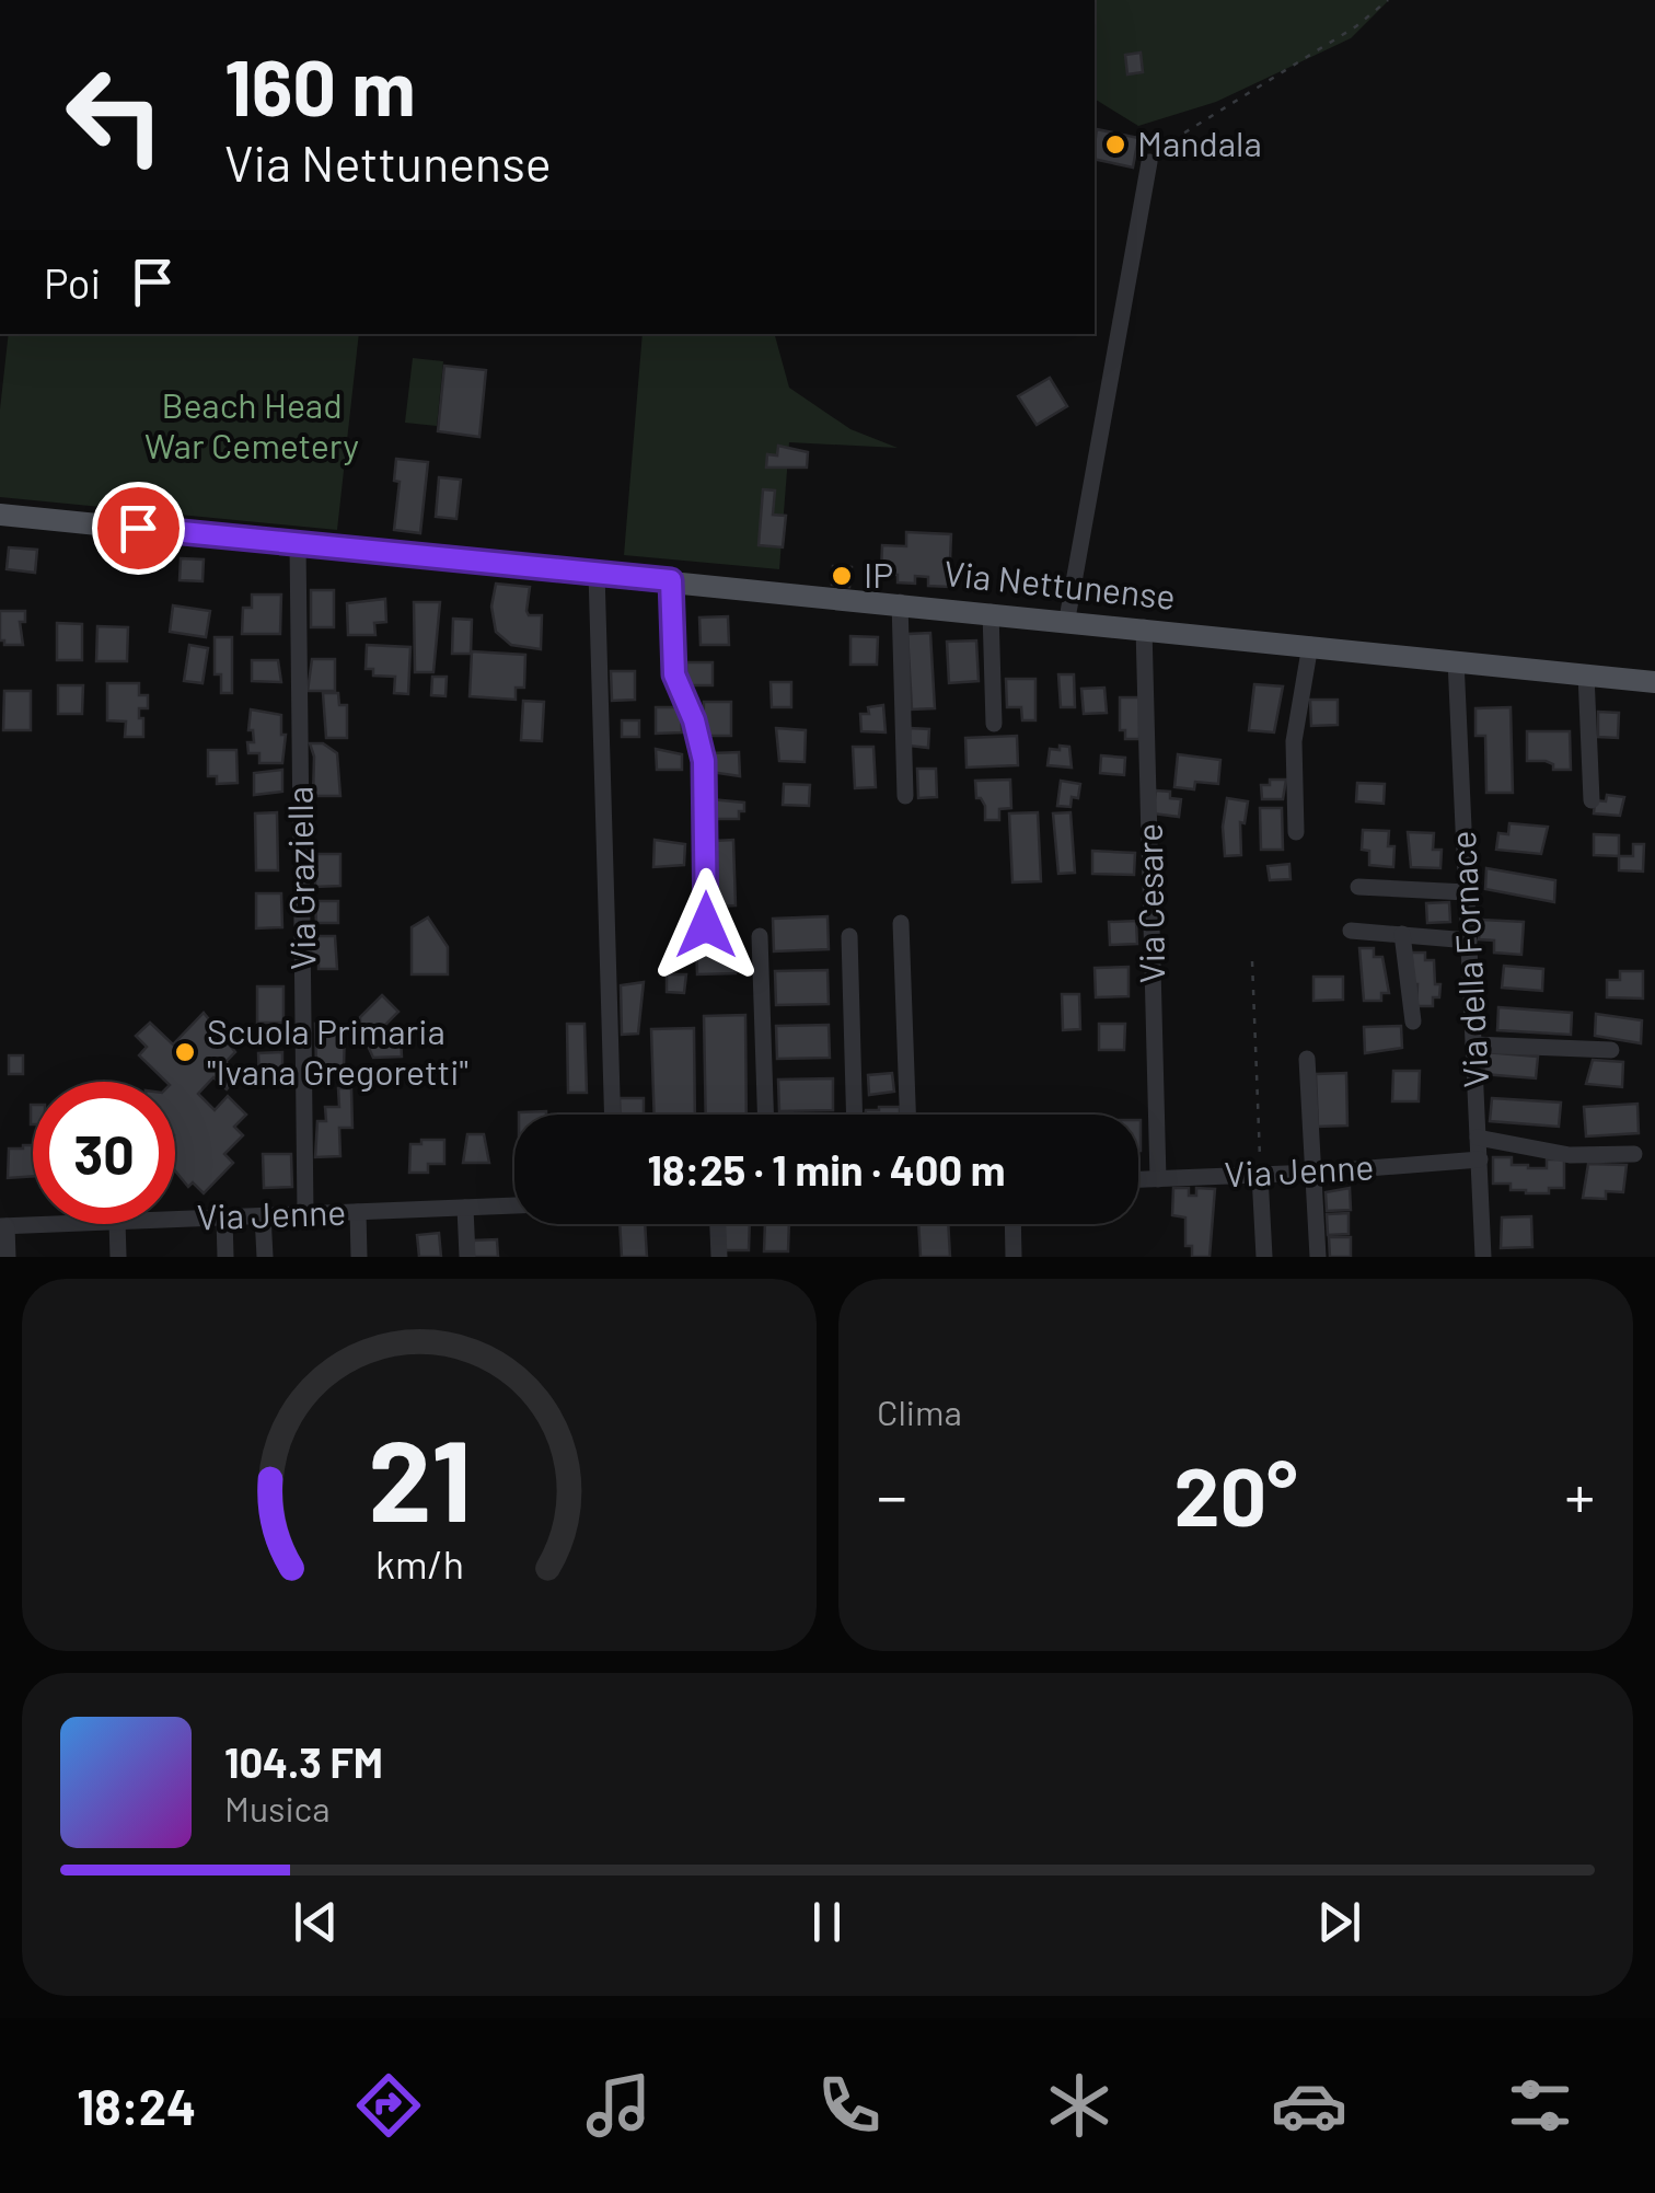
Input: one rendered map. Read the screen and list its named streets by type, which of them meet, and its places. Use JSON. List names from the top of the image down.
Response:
{
  "streets": {
    "main road": ["Via Nettunense"],
    "street": [
      "Via Graziella",
      "Via Cesare",
      "Via della Fornace",
      "Via Jenne"
    ]
  },
  "crossings": [
    ["Via Nettunense", "Via Graziella"],
    ["Via Nettunense", "Via Cesare"],
    ["Via Nettunense", "Via della Fornace"],
    ["Via Graziella", "Via Jenne"],
    ["Via Cesare", "Via Jenne"],
    ["Via della Fornace", "Via Jenne"]
  ],
  "parks": ["Beach Head War Cemetery"],
  "places": ["Mandala", "IP", "Scuola Primaria \"Ivana Gregoretti\""],
  "page": {
    "turn": ["160 m", "Via Nettunense"],
    "then": "Poi",
    "limit": "30",
    "trip": "18:25 · 1 min · 400 m",
    "tile": "Clima",
    "heat": ["−", "20°", "+"],
    "song": ["104.3 FM", "Musica"],
    "tabs": "18:24",
    "gauge": ["21", "km/h"]
  }
}
